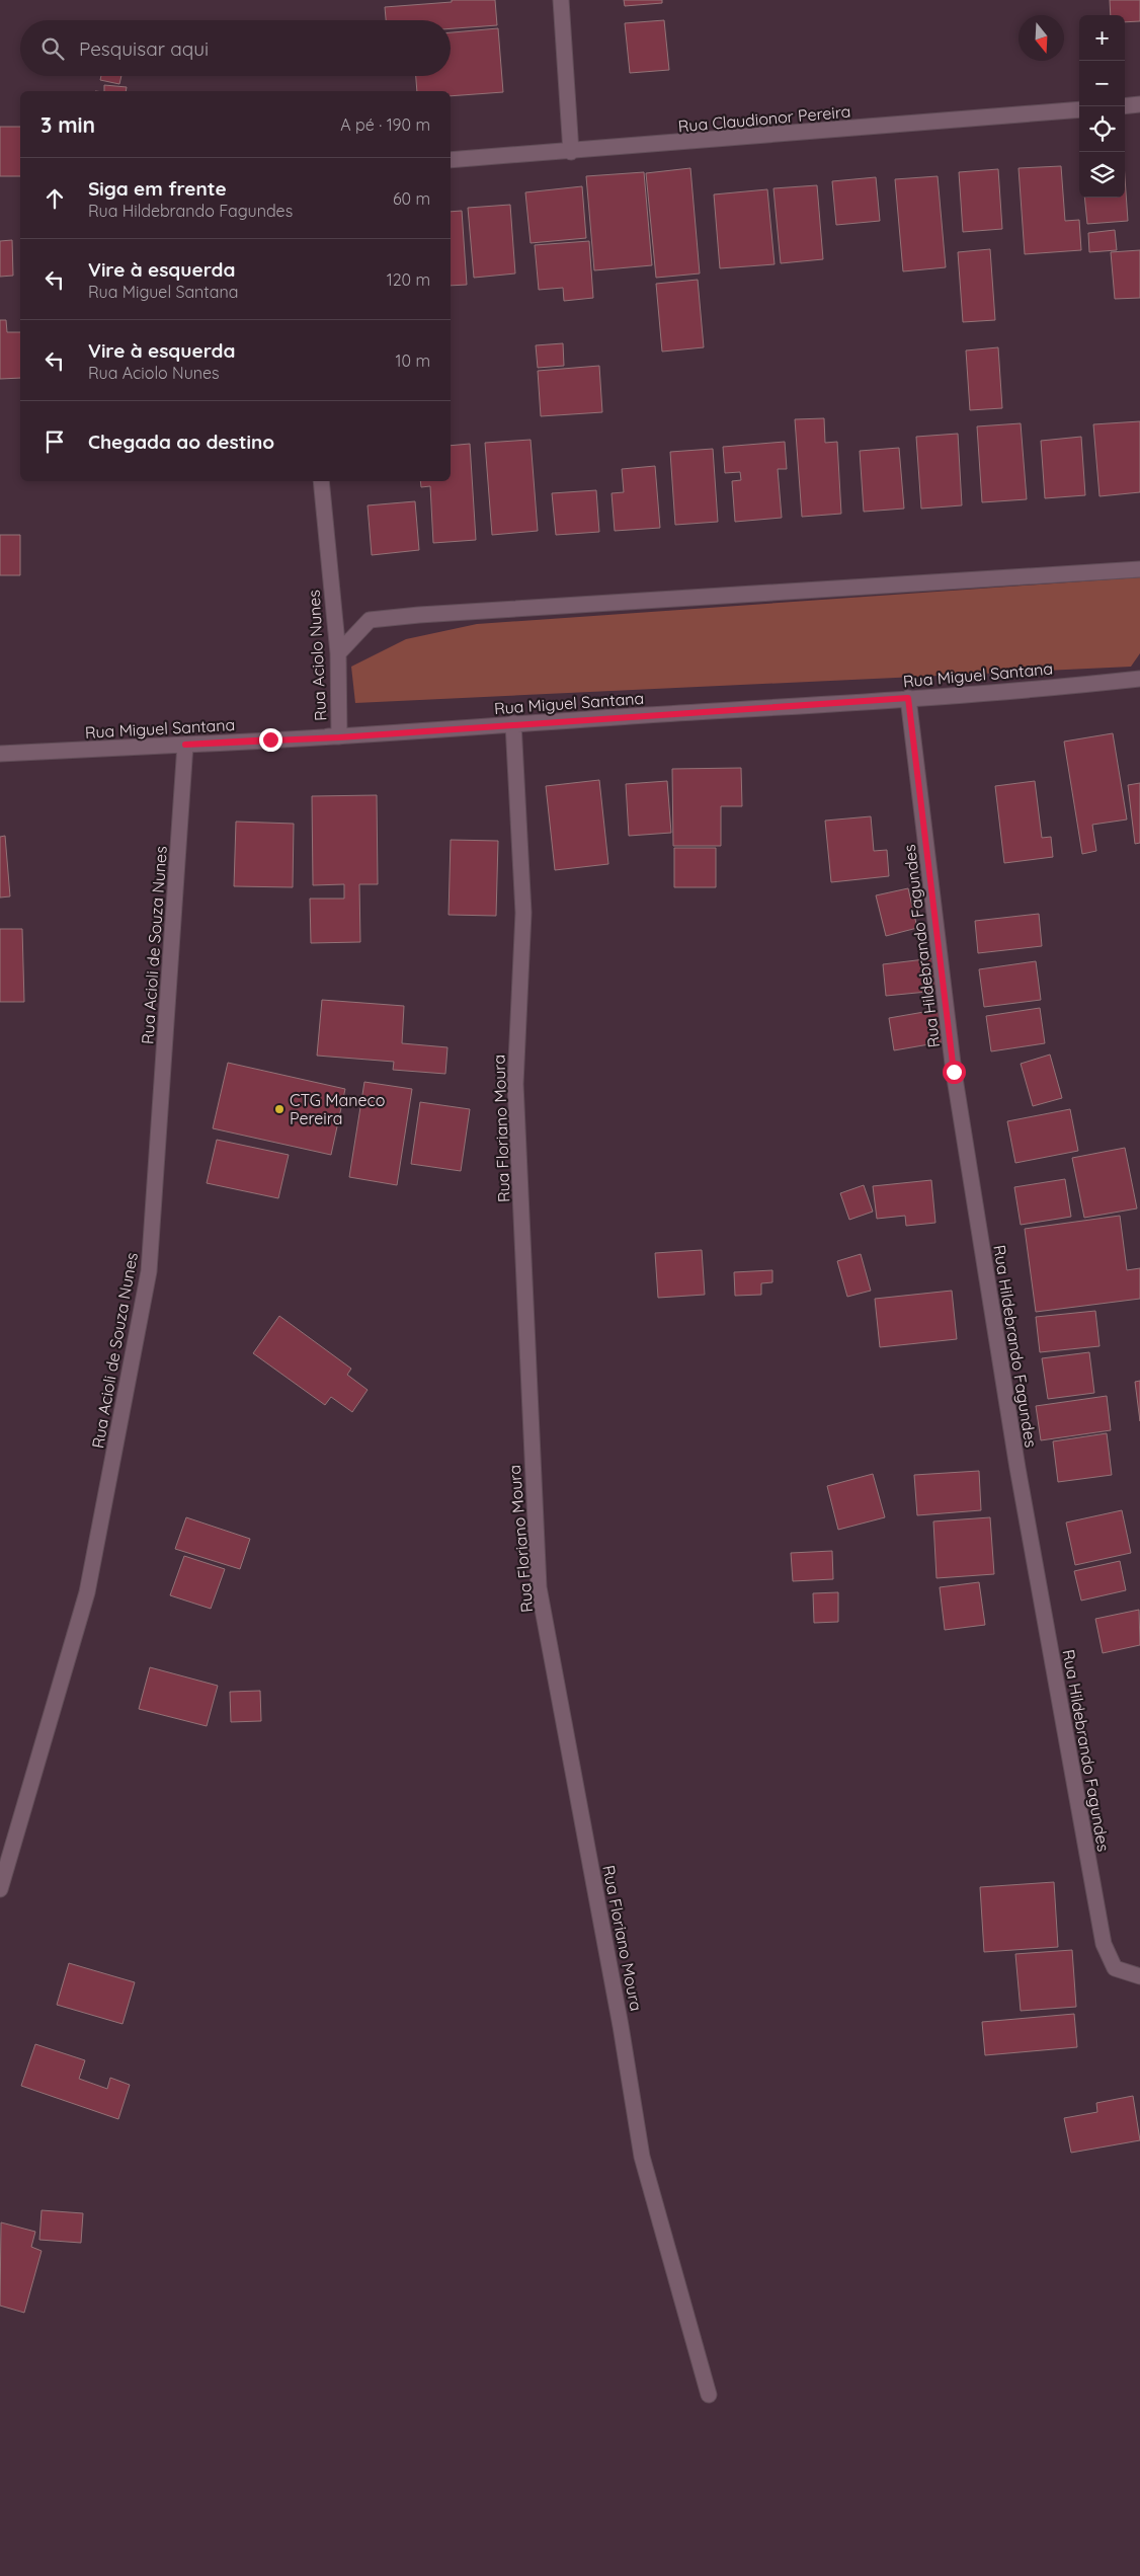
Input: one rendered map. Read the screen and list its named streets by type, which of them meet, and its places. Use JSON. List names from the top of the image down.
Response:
{
  "streets": {
    "street": [
      "Rua Claudionor Pereira",
      "Rua Aciolo Nunes",
      "Rua Miguel Santana",
      "Rua Acioli de Souza Nunes",
      "Rua Hildebrando Fagundes",
      "Rua Floriano Moura"
    ]
  },
  "crossings": [
    ["Rua Aciolo Nunes", "Rua Miguel Santana"],
    ["Rua Aciolo Nunes", "Rua Acioli de Souza Nunes"],
    ["Rua Miguel Santana", "Rua Acioli de Souza Nunes"],
    ["Rua Miguel Santana", "Rua Hildebrando Fagundes"],
    ["Rua Miguel Santana", "Rua Floriano Moura"]
  ],
  "places": ["CTG Maneco Pereira"],
  "north": "bottom",
  "page": {
    "map_buttons": ["+", "−"],
    "search": "Pesquisar aqui",
    "heading": ["3 min", "A pé · 190 m"],
    "list": [
      ["Siga em frente", "Rua Hildebrando Fagundes", "60 m"],
      ["Vire à esquerda", "Rua Miguel Santana", "120 m"],
      ["Vire à esquerda", "Rua Aciolo Nunes", "10 m"],
      "Chegada ao destino"
    ]
  }
}
